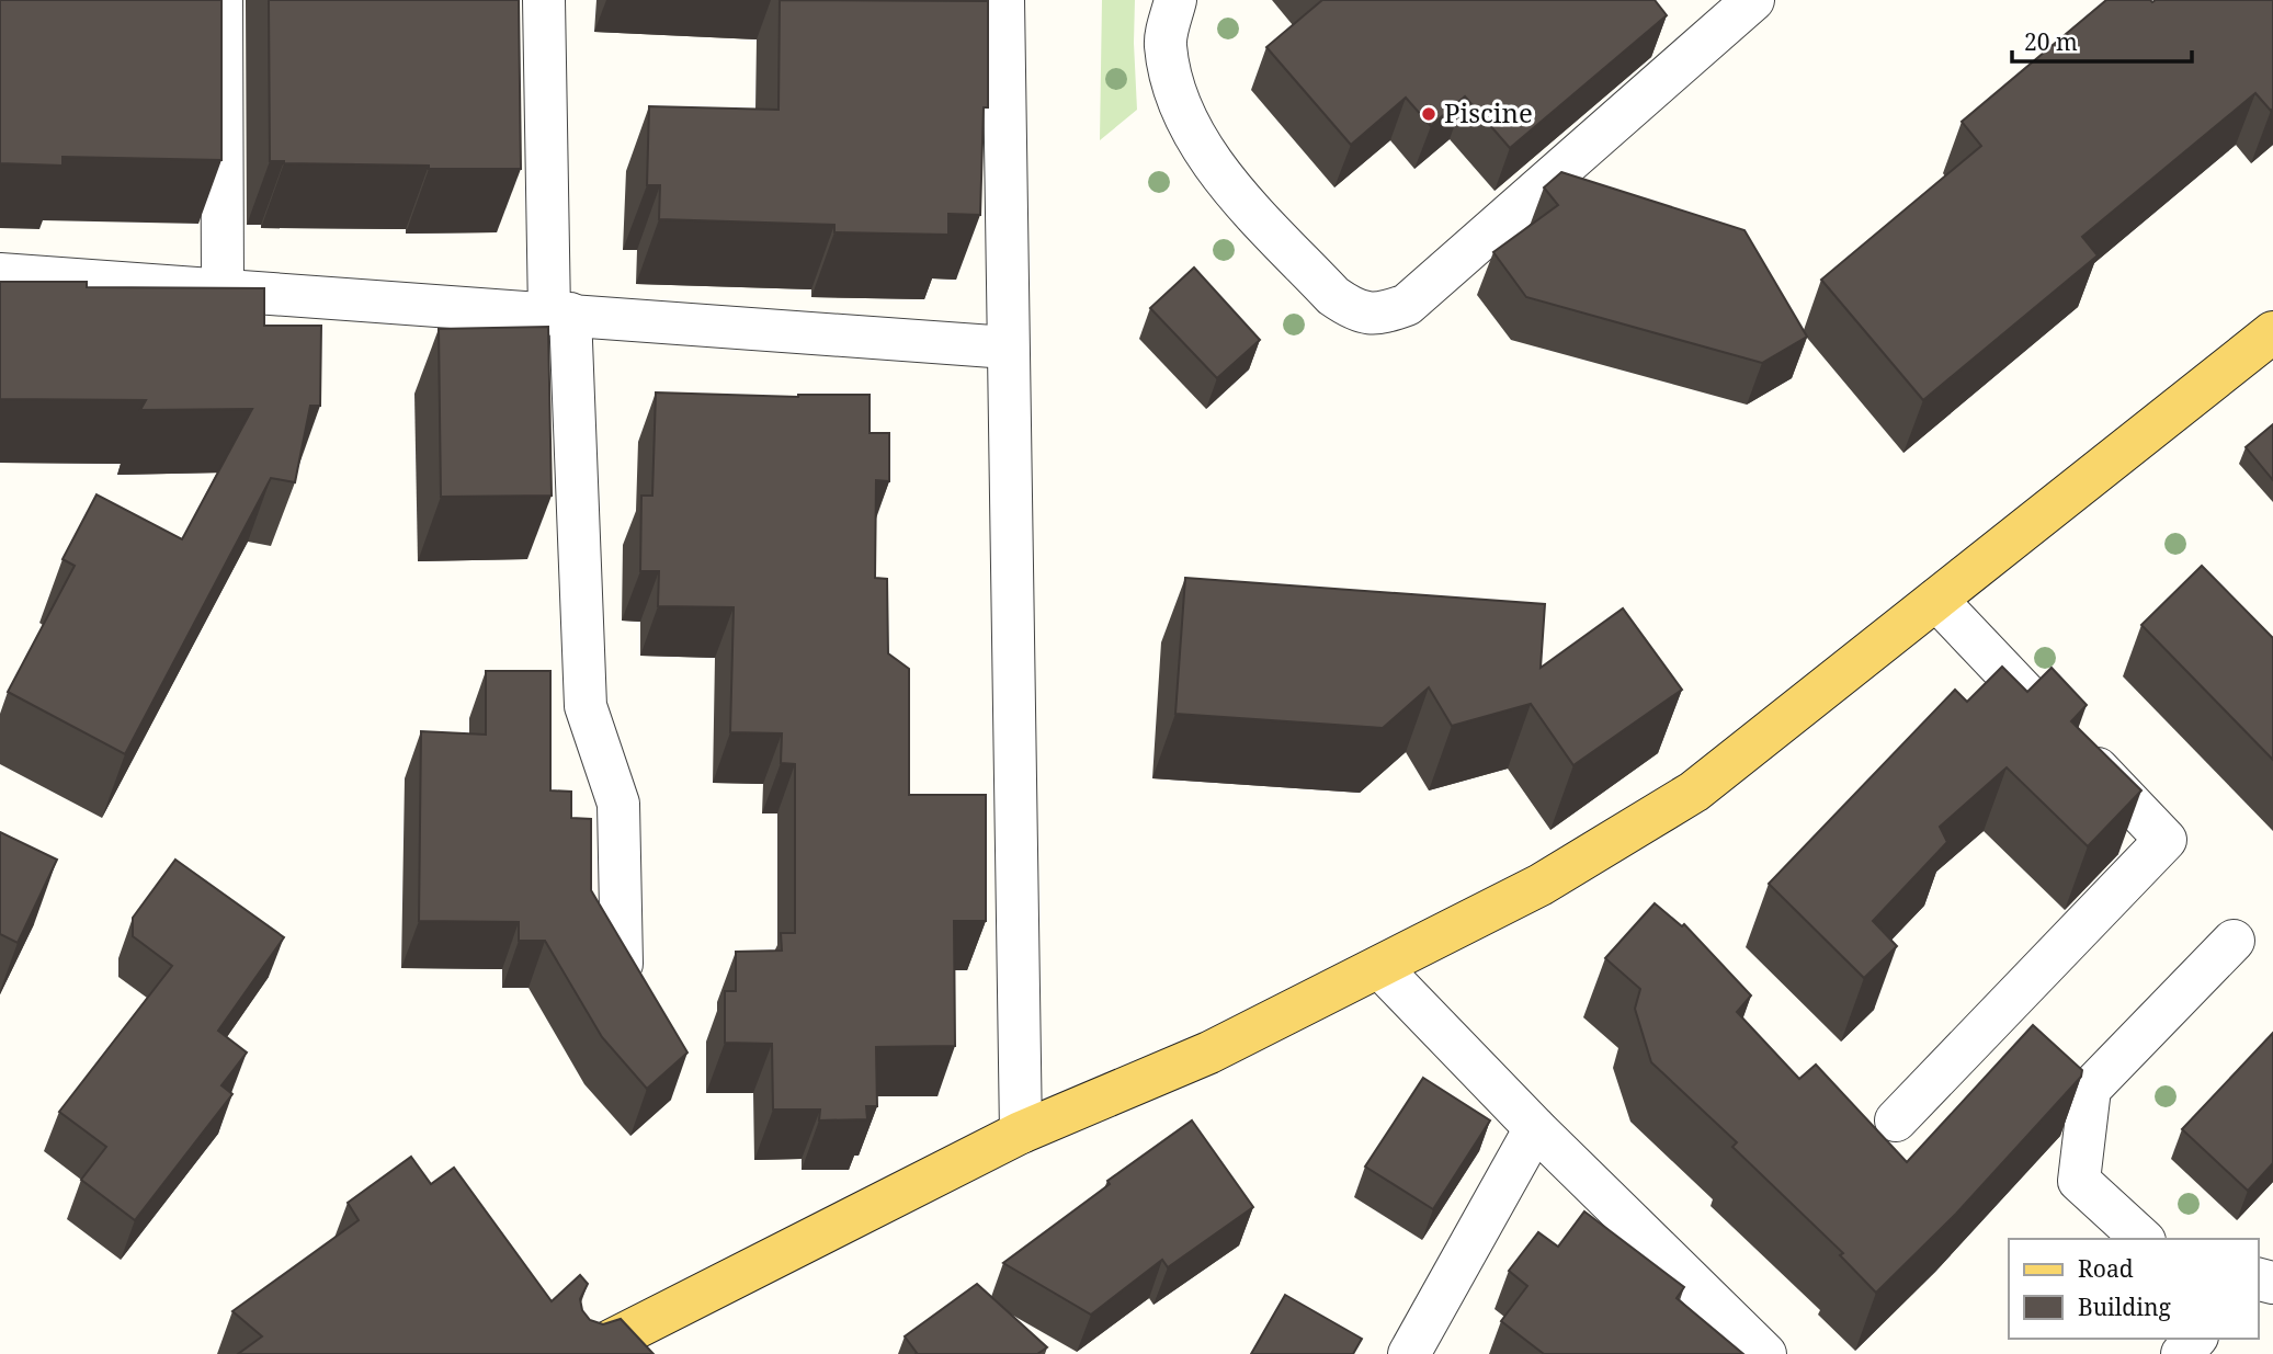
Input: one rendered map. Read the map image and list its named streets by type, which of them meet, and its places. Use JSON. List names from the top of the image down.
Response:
{
  "places": ["Piscine"],
  "legend": ["Road", "Building"],
  "scale_bar": "20 m"
}
